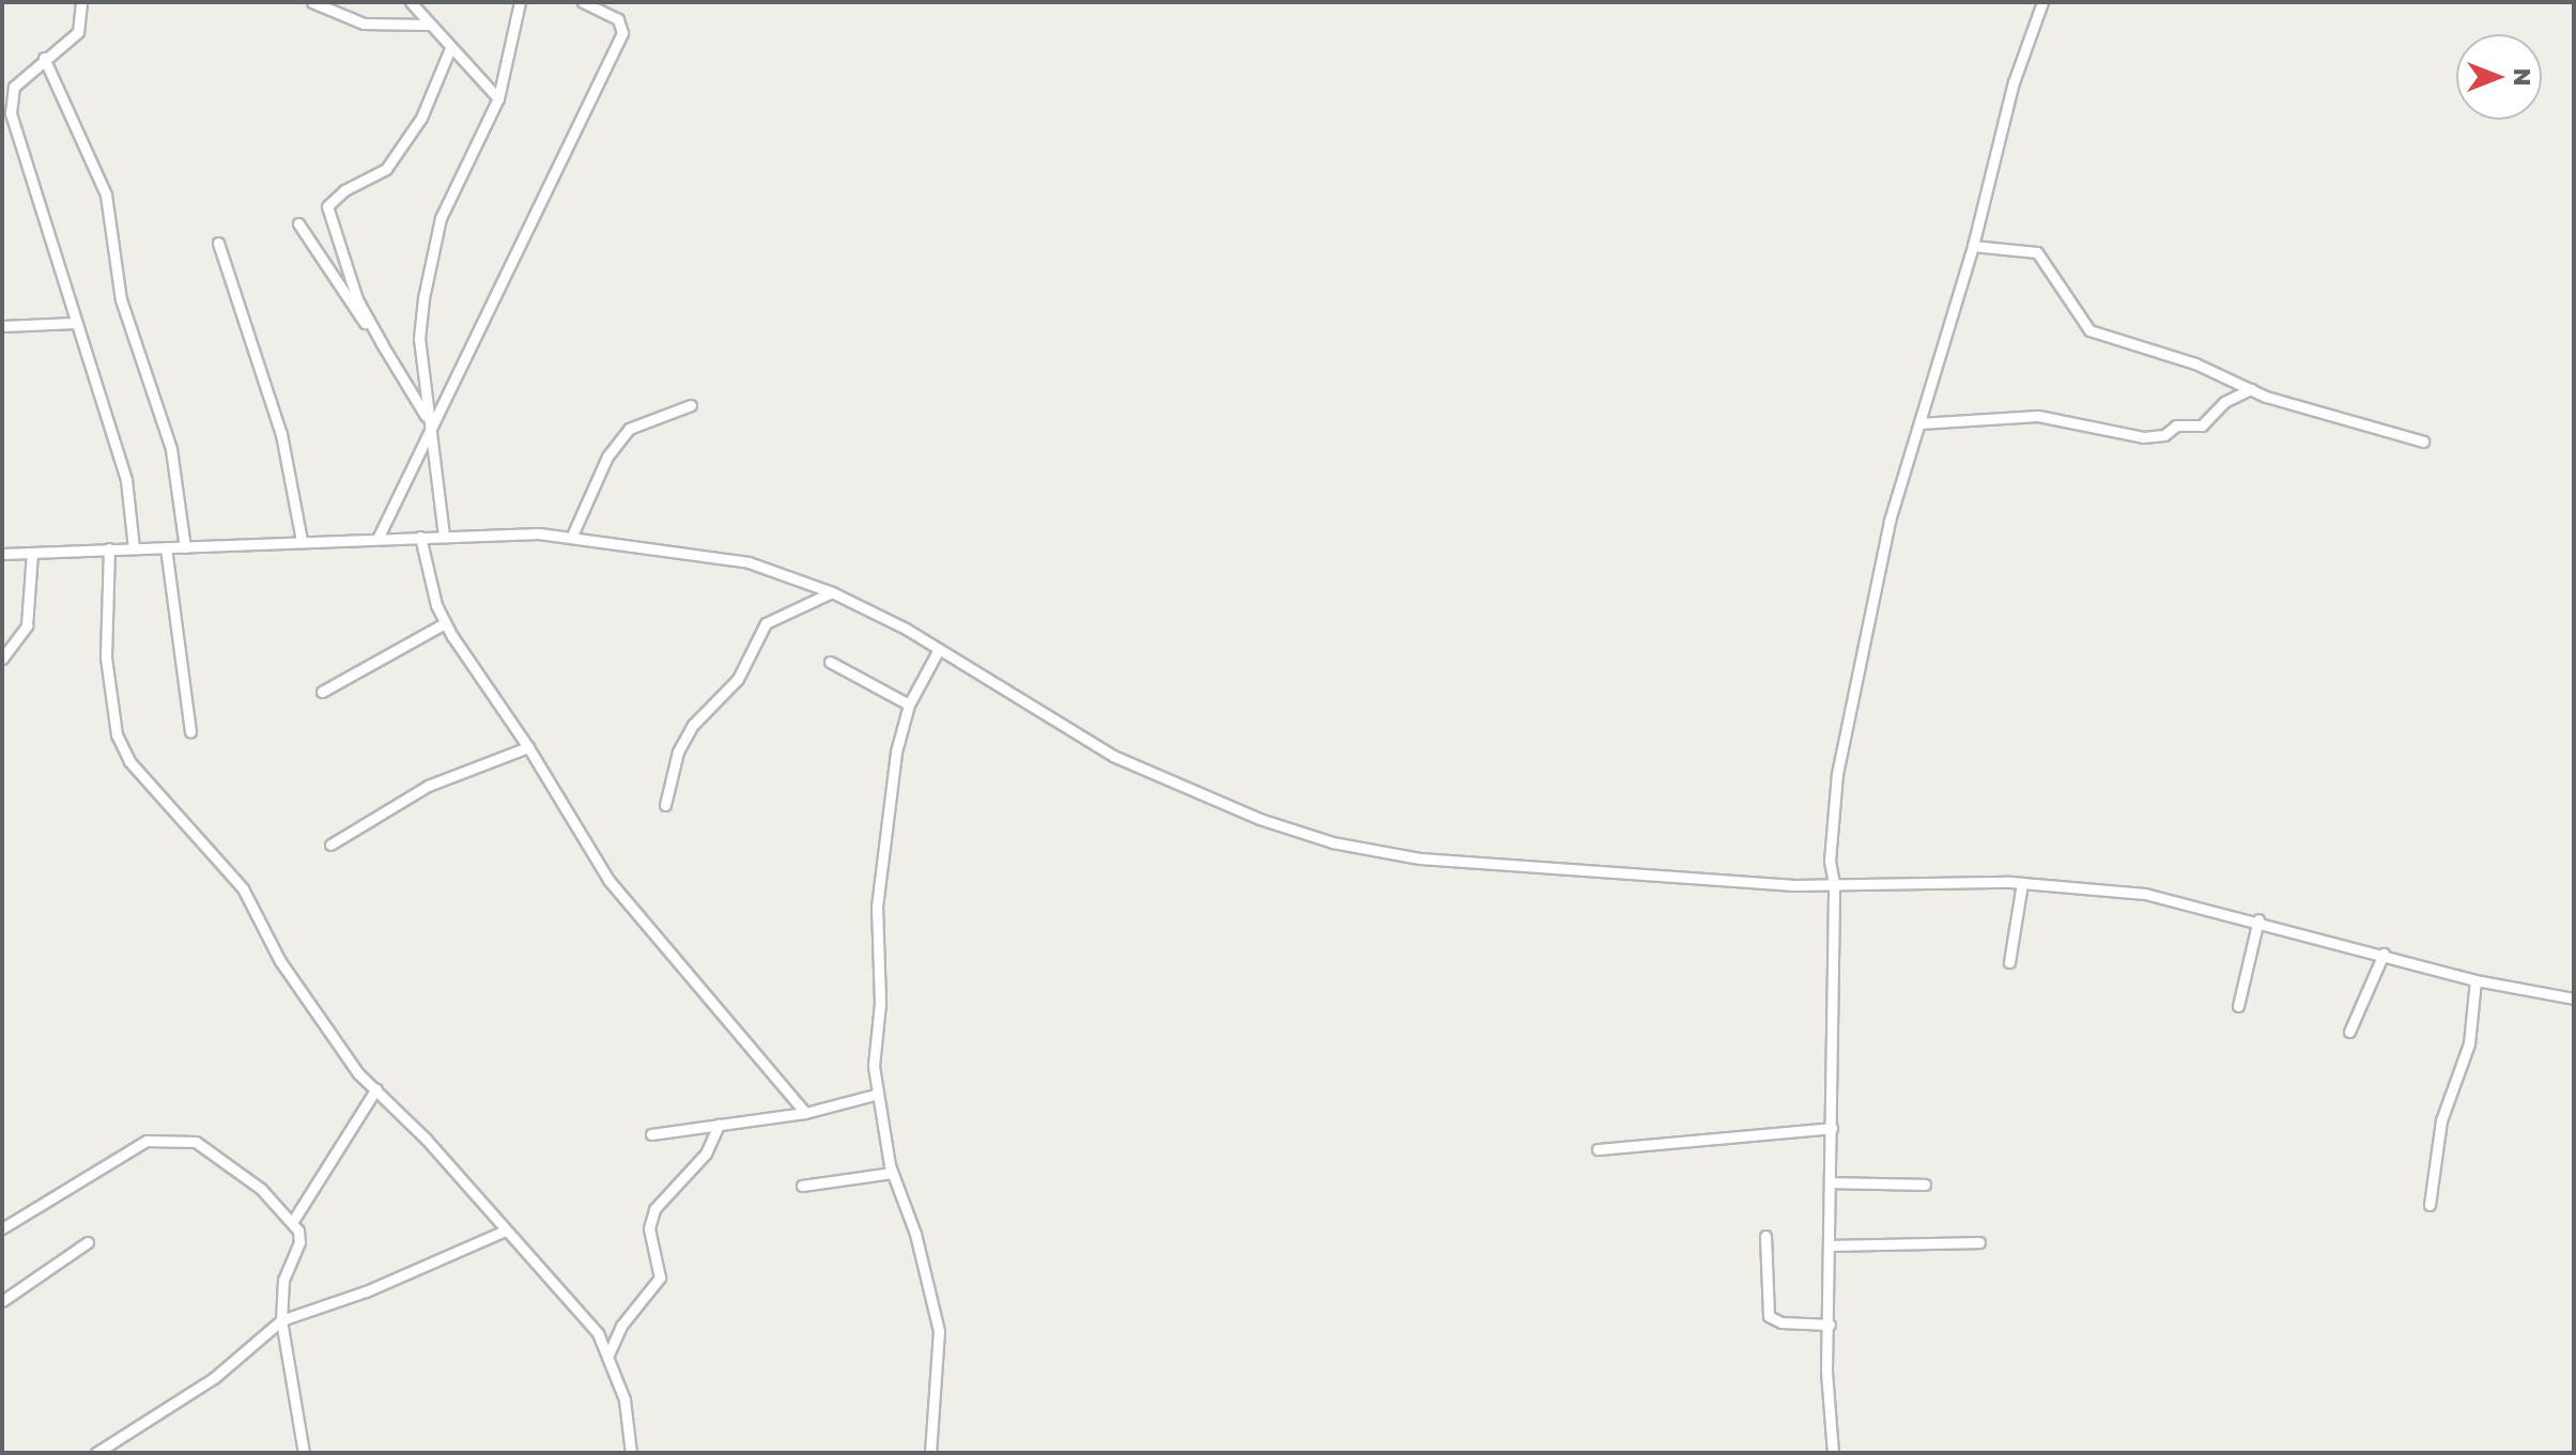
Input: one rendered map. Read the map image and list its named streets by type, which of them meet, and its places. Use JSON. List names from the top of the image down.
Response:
{
  "north": "right"
}
